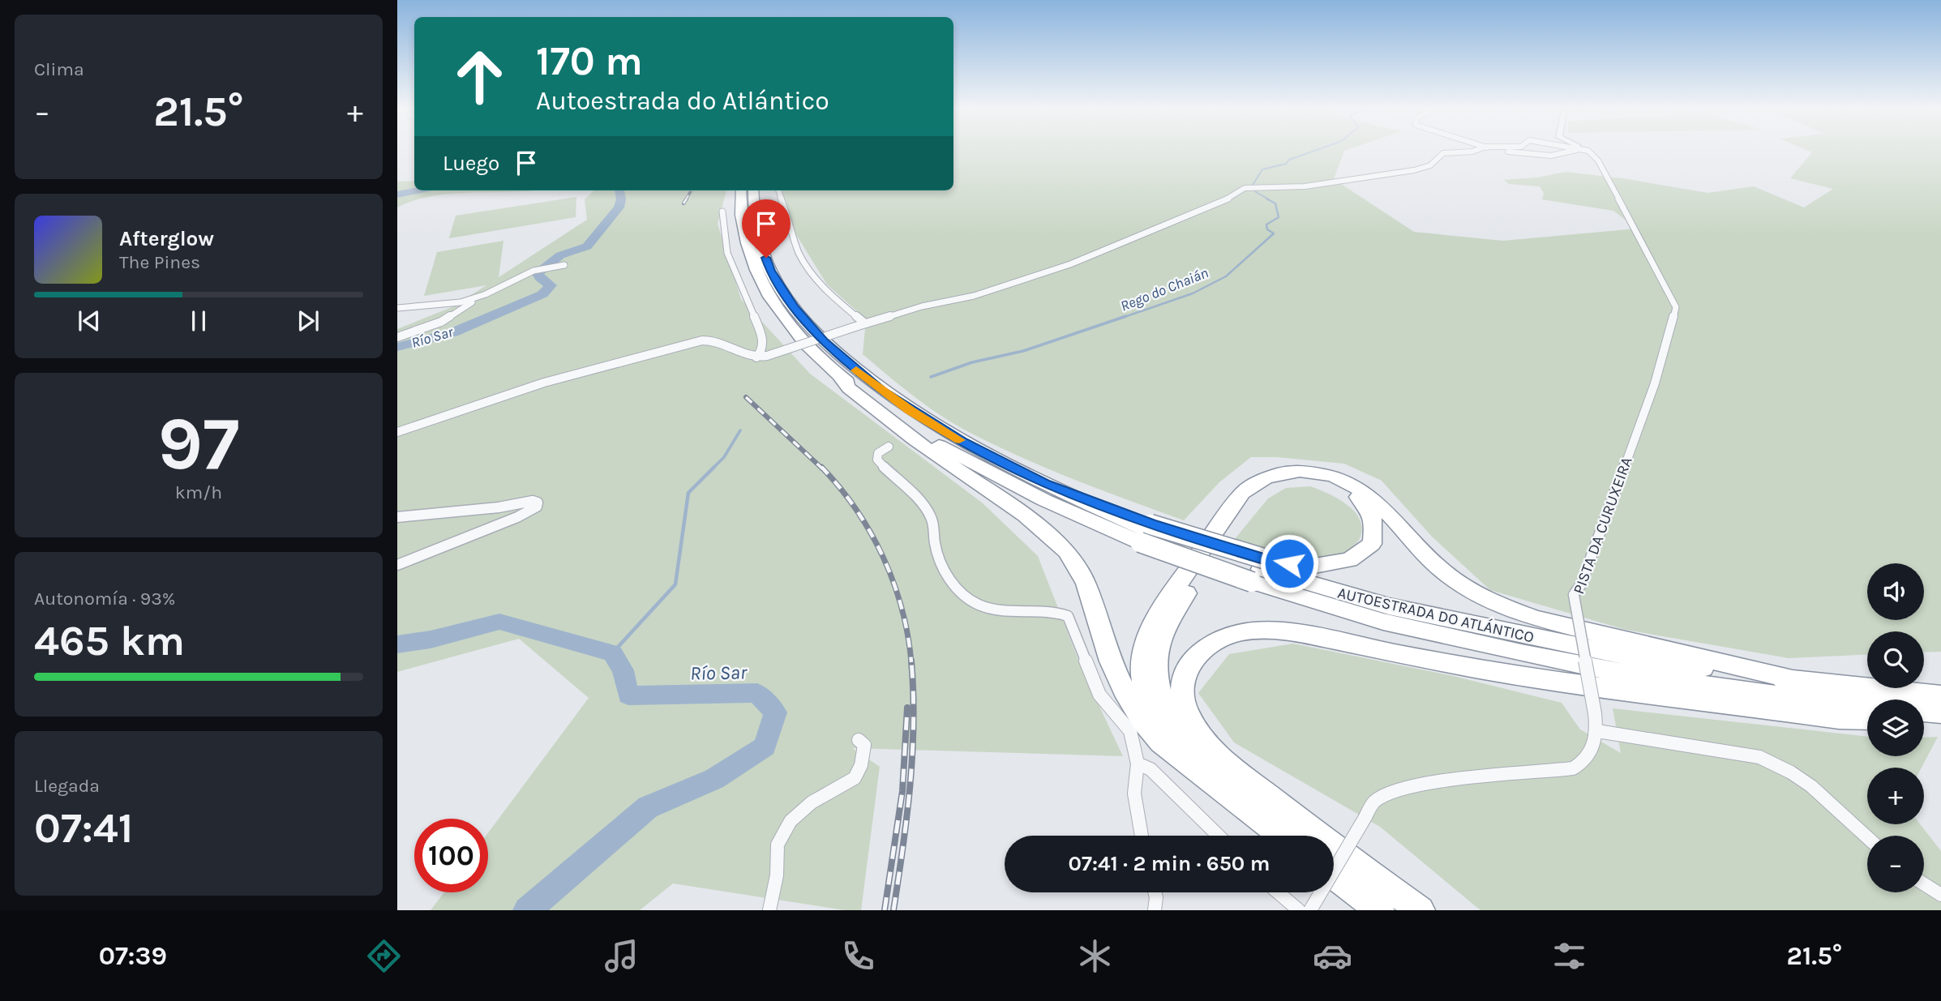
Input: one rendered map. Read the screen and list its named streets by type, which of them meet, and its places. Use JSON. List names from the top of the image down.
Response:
{
  "streets": {
    "highway": ["AUTOESTRADA DO ATLÁNTICO"],
    "street": ["PISTA DA CURUXEIRA"]
  },
  "water": ["Rego do Chaián", "Río Sar"],
  "page": {
    "tile": [
      "Clima",
      ["97", "km/h"],
      ["Autonomía · 93%", "465 km"],
      ["Llegada", "07:41"]
    ],
    "turn": ["170 m", "Autoestrada do Atlántico"],
    "heat": ["−", "21.5°", "+"],
    "then": "Luego",
    "song": ["Afterglow", "The Pines"],
    "map_buttons": ["+", "−"],
    "limit": "100",
    "trip": "07:41 · 2 min · 650 m",
    "tabs": ["07:39", "21.5°"]
  }
}
